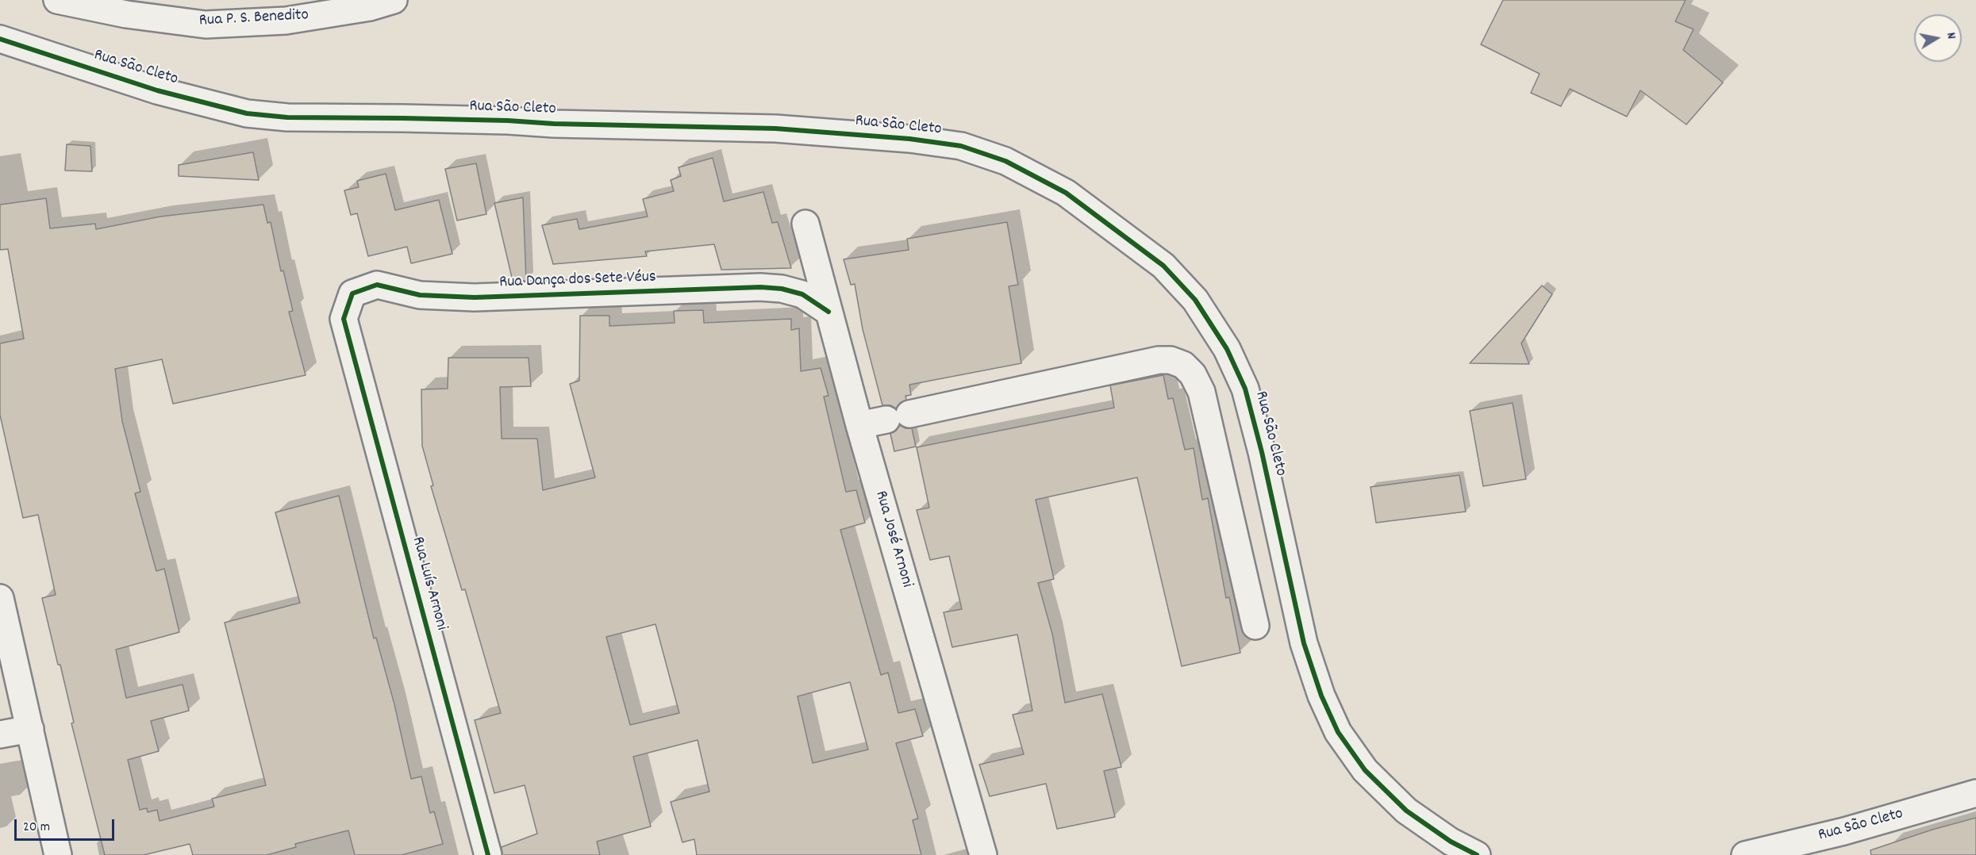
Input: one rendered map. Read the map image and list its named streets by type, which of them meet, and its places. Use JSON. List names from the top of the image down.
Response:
{
  "streets": {
    "street": [
      "Rua P. S. Benedito",
      "Rua São Cleto",
      "Rua Dança dos Sete Véus",
      "Rua José Arnoni",
      "Rua Luís Arnoni"
    ]
  },
  "crossings": [
    ["Rua Dança dos Sete Véus", "Rua José Arnoni"],
    ["Rua Dança dos Sete Véus", "Rua Luís Arnoni"]
  ],
  "scale_bar": "20 m",
  "north": "right"
}
